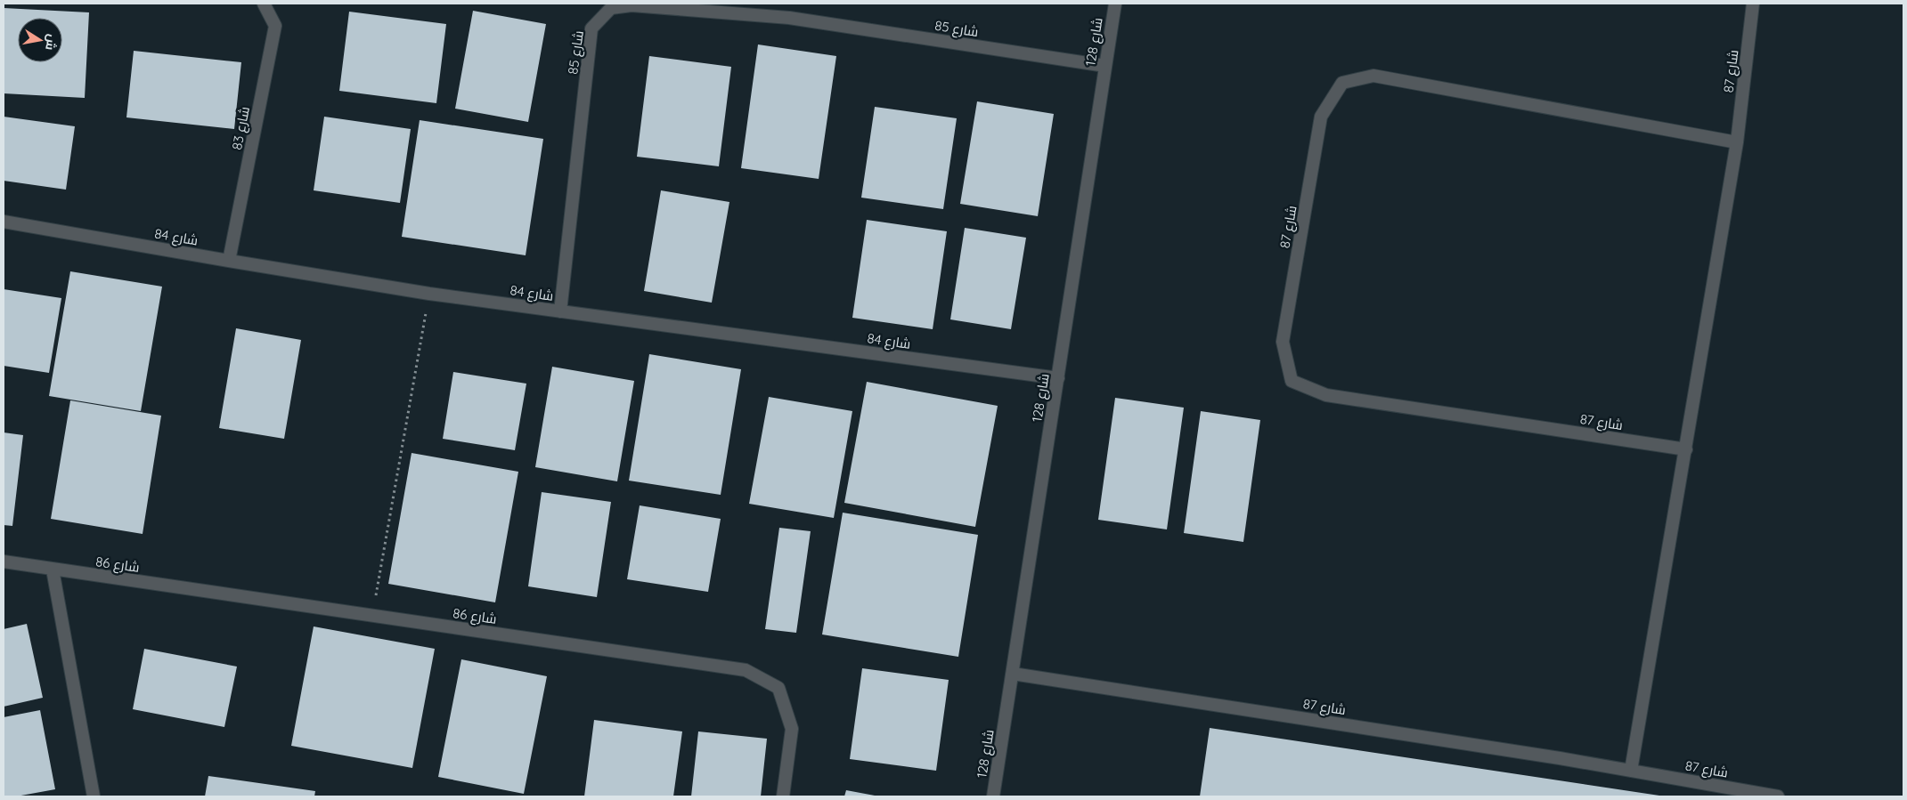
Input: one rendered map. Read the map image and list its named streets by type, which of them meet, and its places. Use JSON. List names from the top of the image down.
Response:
{
  "streets": {
    "street": [
      "شارع 85",
      "شارع 128",
      "شارع 87",
      "شارع 83",
      "شارع 84",
      "شارع 86"
    ]
  },
  "crossings": [
    ["شارع 85", "شارع 128"],
    ["شارع 85", "شارع 84"],
    ["شارع 128", "شارع 87"],
    ["شارع 128", "شارع 84"],
    ["شارع 83", "شارع 84"]
  ],
  "north": "right"
}
